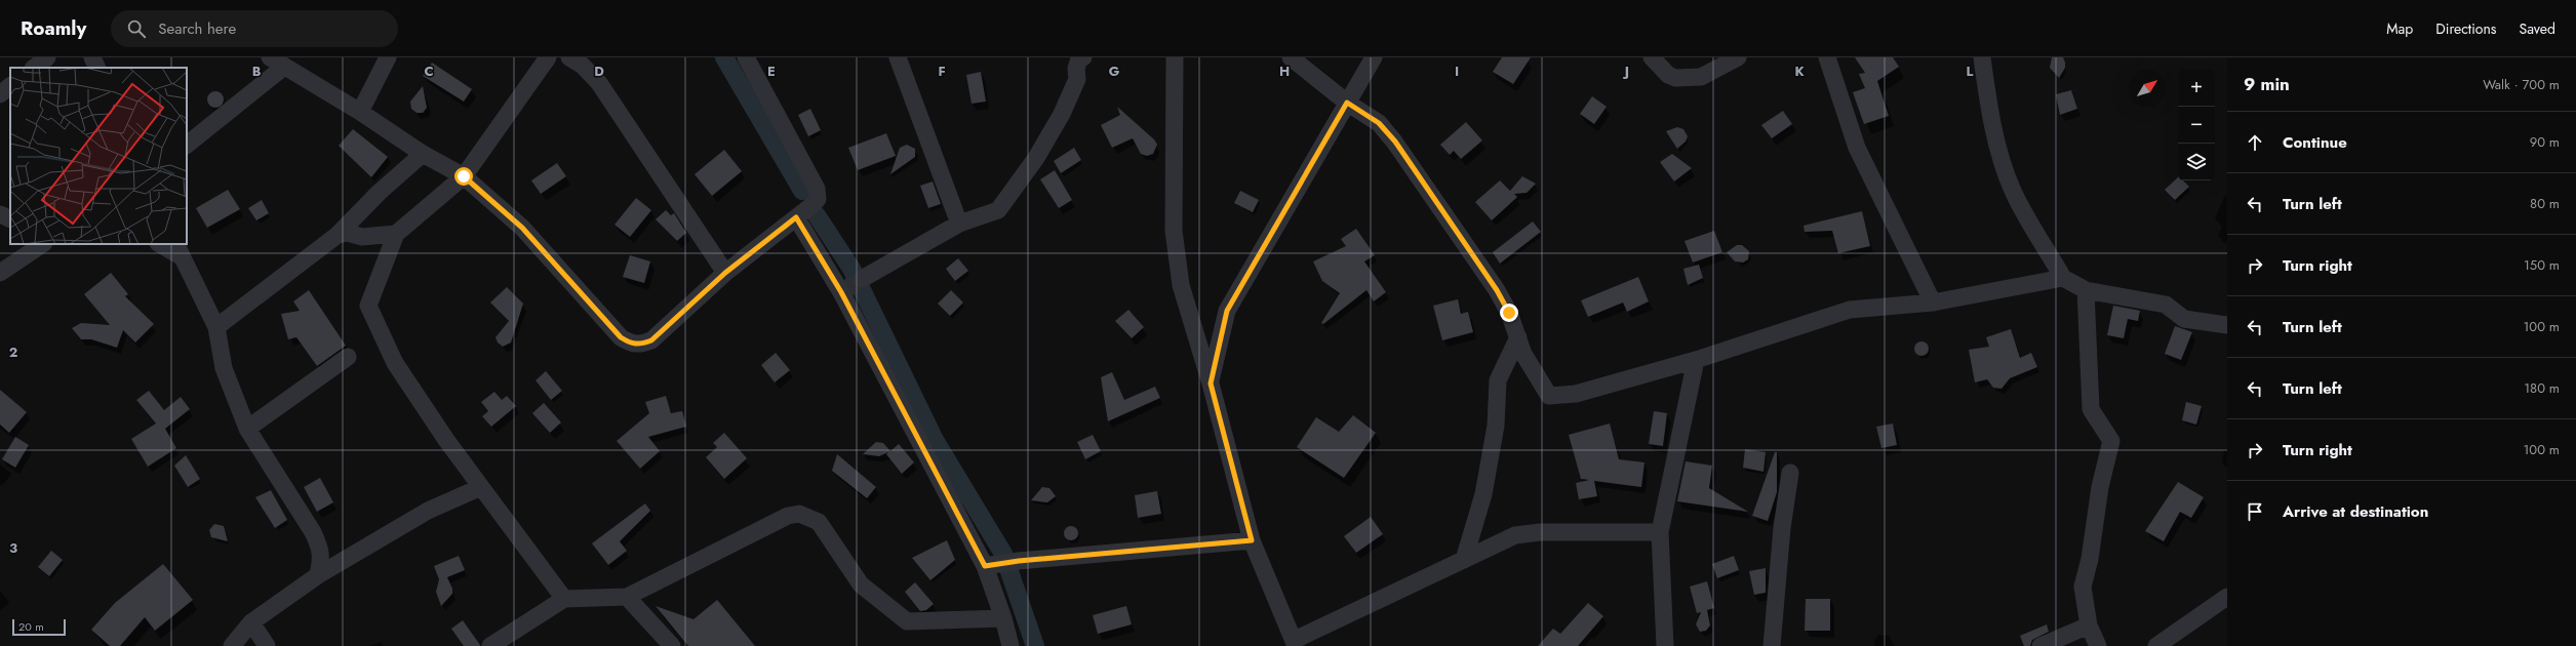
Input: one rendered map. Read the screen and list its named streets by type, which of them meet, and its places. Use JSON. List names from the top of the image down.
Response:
{
  "scale_bar": "20 m",
  "north": "top right",
  "page": {
    "header": "Roamly",
    "search": "Search here",
    "nav": ["Map", "Directions", "Saved"],
    "heading": ["9 min", "Walk · 700 m"],
    "map_buttons": ["+", "−"],
    "list": [
      ["Continue", "90 m"],
      ["Turn left", "80 m"],
      ["Turn right", "150 m"],
      ["Turn left", "100 m"],
      ["Turn left", "180 m"],
      ["Turn right", "100 m"],
      "Arrive at destination"
    ],
    "scale": "20 m"
  },
  "grid": {
    "columns": [
      "B",
      "C",
      "D",
      "E",
      "F",
      "G",
      "H",
      "I",
      "J",
      "K",
      "L"
    ],
    "rows": ["2", "3"]
  }
}
